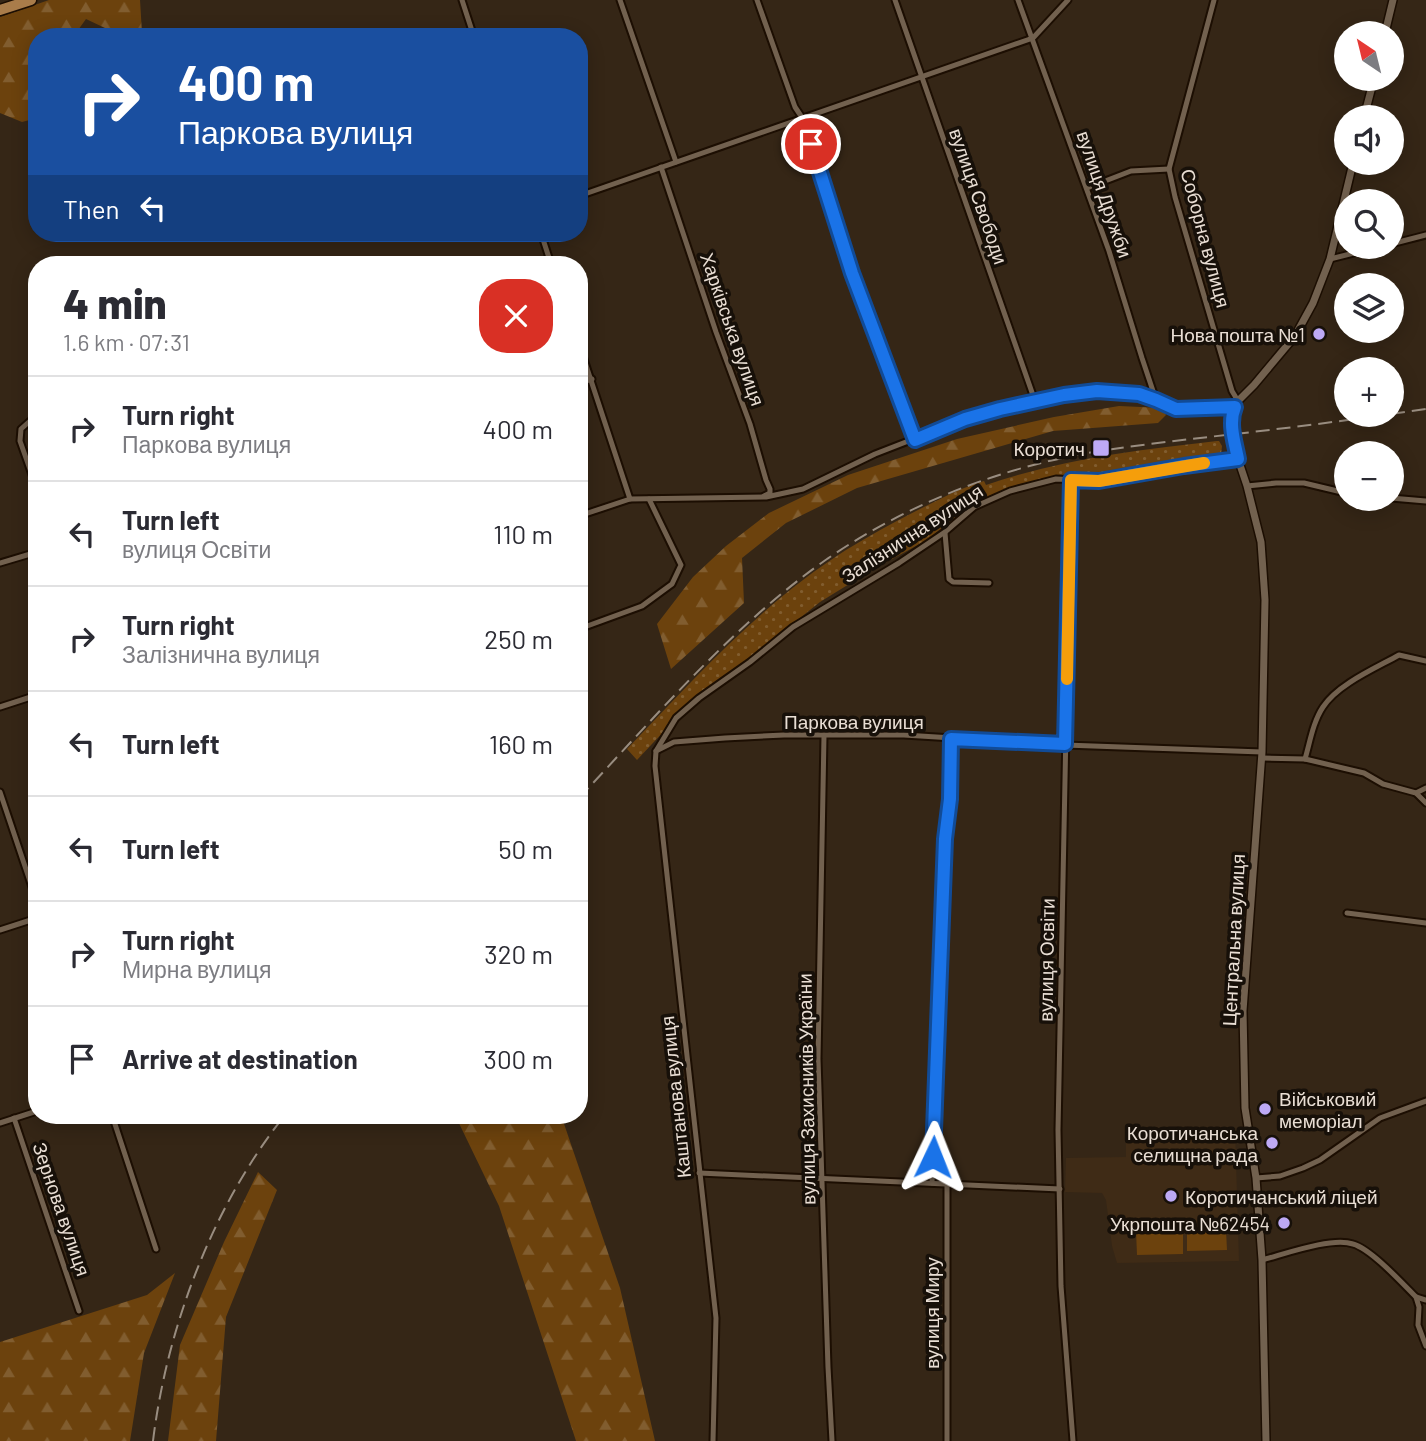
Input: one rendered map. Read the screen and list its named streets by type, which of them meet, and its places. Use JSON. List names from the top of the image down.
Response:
{
  "streets": {
    "street": [
      "вулиця Дружби",
      "вулиця Свободи",
      "Соборна вулиця",
      "Харківська вулиця",
      "Залізнична вулиця",
      "Паркова вулиця",
      "Центральна вулиця",
      "вулиця Освіти",
      "вулиця Захисників України",
      "Каштанова вулиця",
      "Зернова вулиця",
      "вулиця Миру"
    ]
  },
  "crossings": [
    ["Соборна вулиця", "Центральна вулиця"],
    ["Залізнична вулиця", "Паркова вулиця"],
    ["Залізнична вулиця", "Центральна вулиця"],
    ["Залізнична вулиця", "вулиця Освіти"],
    ["Залізнична вулиця", "Каштанова вулиця"],
    ["Паркова вулиця", "Центральна вулиця"],
    ["Паркова вулиця", "вулиця Освіти"],
    ["Паркова вулиця", "вулиця Захисників України"],
    ["Паркова вулиця", "Каштанова вулиця"]
  ],
  "places": {
    "other": [
      "Нова пошта №1",
      "Військовий меморіал",
      "Коротичанська селищна рада",
      "Коротичанський ліцей",
      "Укрпошта №62454"
    ],
    "transit": ["Коротич"]
  },
  "north": "top left",
  "page": {
    "map_buttons": ["+", "−"],
    "turn": ["400 m", "Паркова вулиця"],
    "then": "Then",
    "heading": ["4 min", "1.6 km · 07:31"],
    "list": [
      {
        "name": "Turn right",
        "note": "Паркова вулиця",
        "value": "400 m"
      },
      {
        "name": "Turn left",
        "note": "вулиця Освіти",
        "value": "110 m"
      },
      {
        "name": "Turn right",
        "note": "Залізнична вулиця",
        "value": "250 m"
      },
      {
        "name": "Turn left",
        "value": "160 m"
      },
      {
        "name": "Turn left",
        "value": "50 m"
      },
      {
        "name": "Turn right",
        "note": "Мирна вулиця",
        "value": "320 m"
      },
      {
        "name": "Arrive at destination",
        "value": "300 m"
      }
    ]
  }
}
